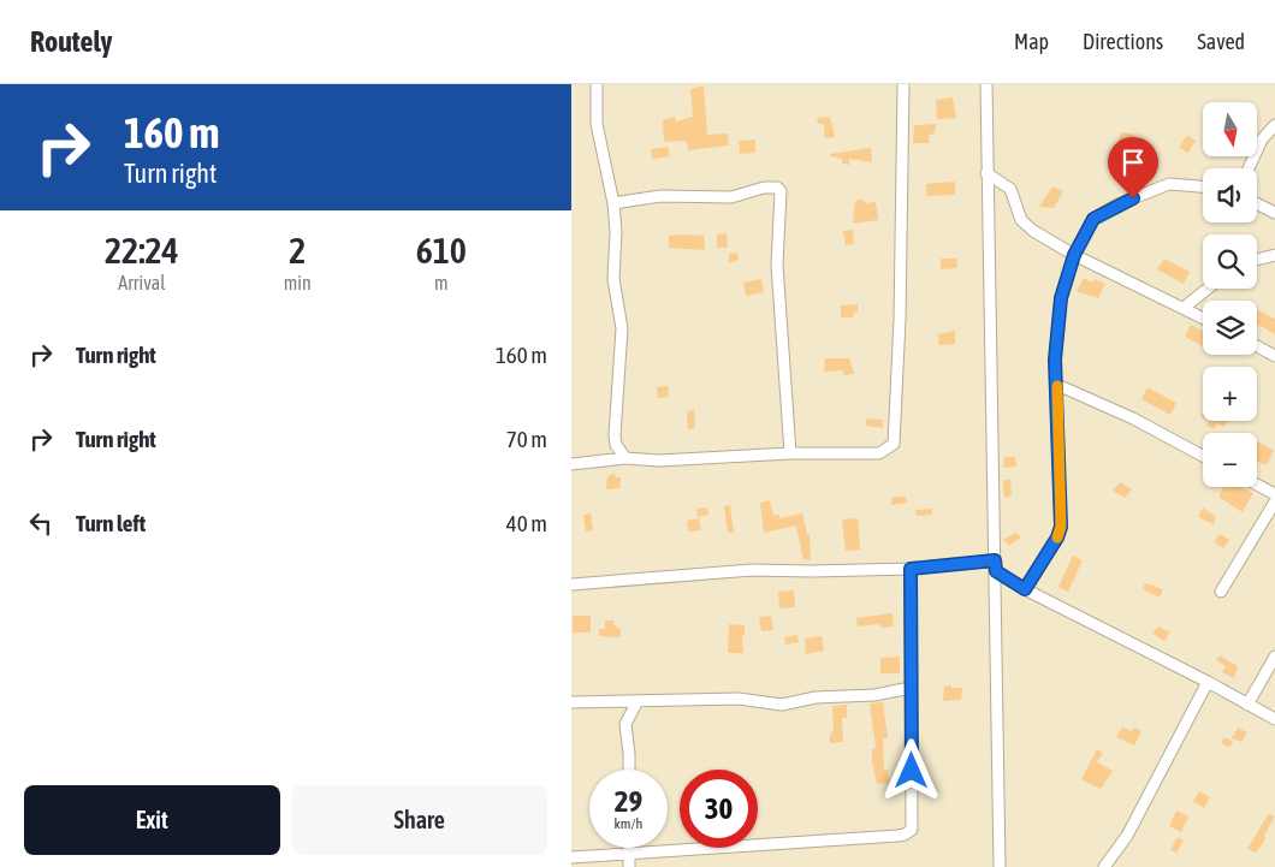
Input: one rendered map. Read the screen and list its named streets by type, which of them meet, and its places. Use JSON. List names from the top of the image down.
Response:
{
  "north": "bottom",
  "page": {
    "header": "Routely",
    "nav": ["Map", "Directions", "Saved"],
    "turn": ["160 m", "Turn right"],
    "map_buttons": ["+", "−"],
    "eta": [
      "22:24",
      "Arrival",
      "2",
      "min",
      "610",
      "m"
    ],
    "list": [
      {
        "name": "Turn right",
        "value": "160 m"
      },
      {
        "name": "Turn right",
        "value": "70 m"
      },
      {
        "name": "Turn left",
        "value": "40 m"
      }
    ],
    "speed": "29 km/h",
    "limit": "30",
    "buttons": ["Exit", "Share"]
  }
}
